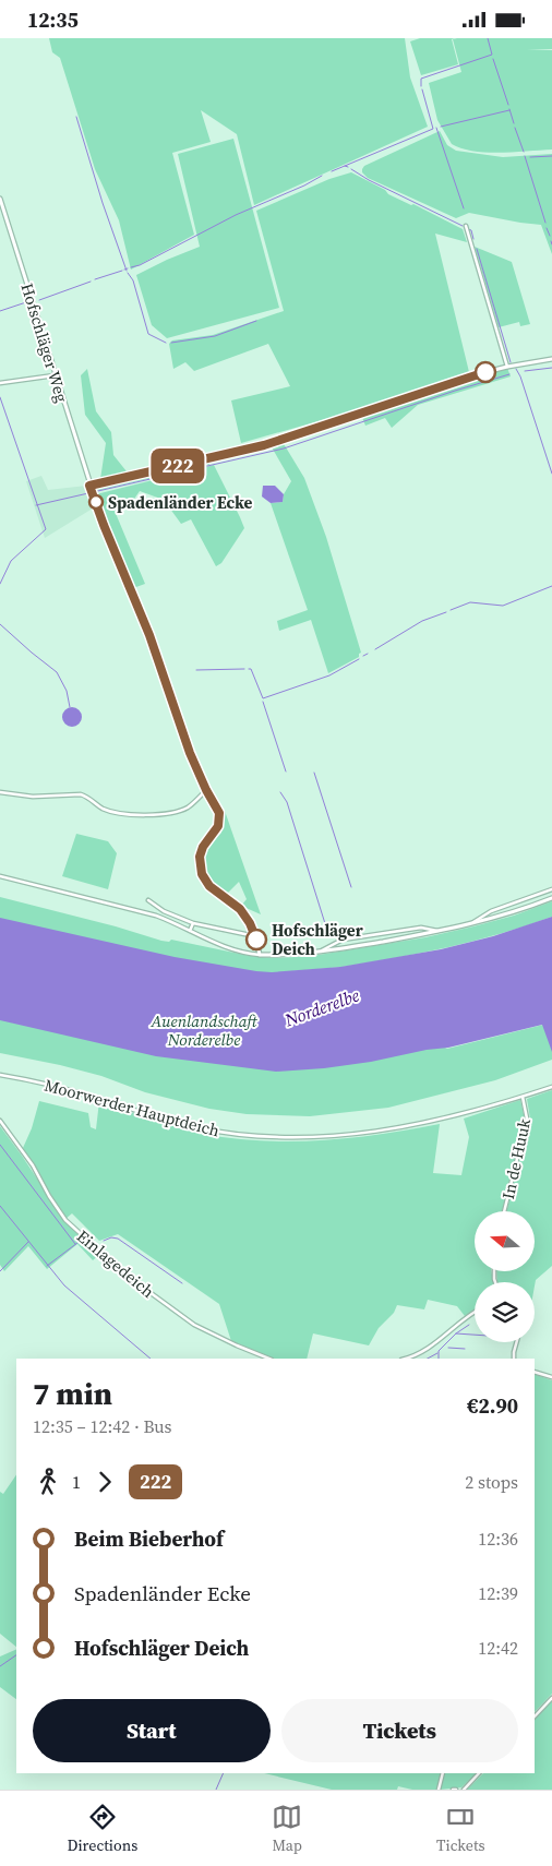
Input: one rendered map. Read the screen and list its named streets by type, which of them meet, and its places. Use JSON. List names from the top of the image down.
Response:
{
  "streets": {
    "street": [
      "Hofschläger Weg",
      "Moorwerder Hauptdeich",
      "In de Huuk",
      "Einlagedeich"
    ]
  },
  "crossings": [
    ["Moorwerder Hauptdeich", "In de Huuk"]
  ],
  "water": ["Norderelbe"],
  "parks": ["Auenlandschaft Norderelbe"],
  "places": ["Spadenländer Ecke", "Hofschläger Deich"],
  "lines": ["bus line 222"],
  "north": "left",
  "page": {
    "status": "12:35",
    "on_map": "222",
    "heading": ["7 min", "12:35 – 12:42 · Bus", "€2.90"],
    "legs": ["1", "222", "2 stops"],
    "list": [
      {
        "name": "Beim Bieberhof",
        "value": "12:36"
      },
      {
        "name": "Spadenländer Ecke",
        "value": "12:39"
      },
      {
        "name": "Hofschläger Deich",
        "value": "12:42"
      }
    ],
    "buttons": ["Start", "Tickets"],
    "tabs": ["Directions", "Map", "Tickets"]
  }
}
